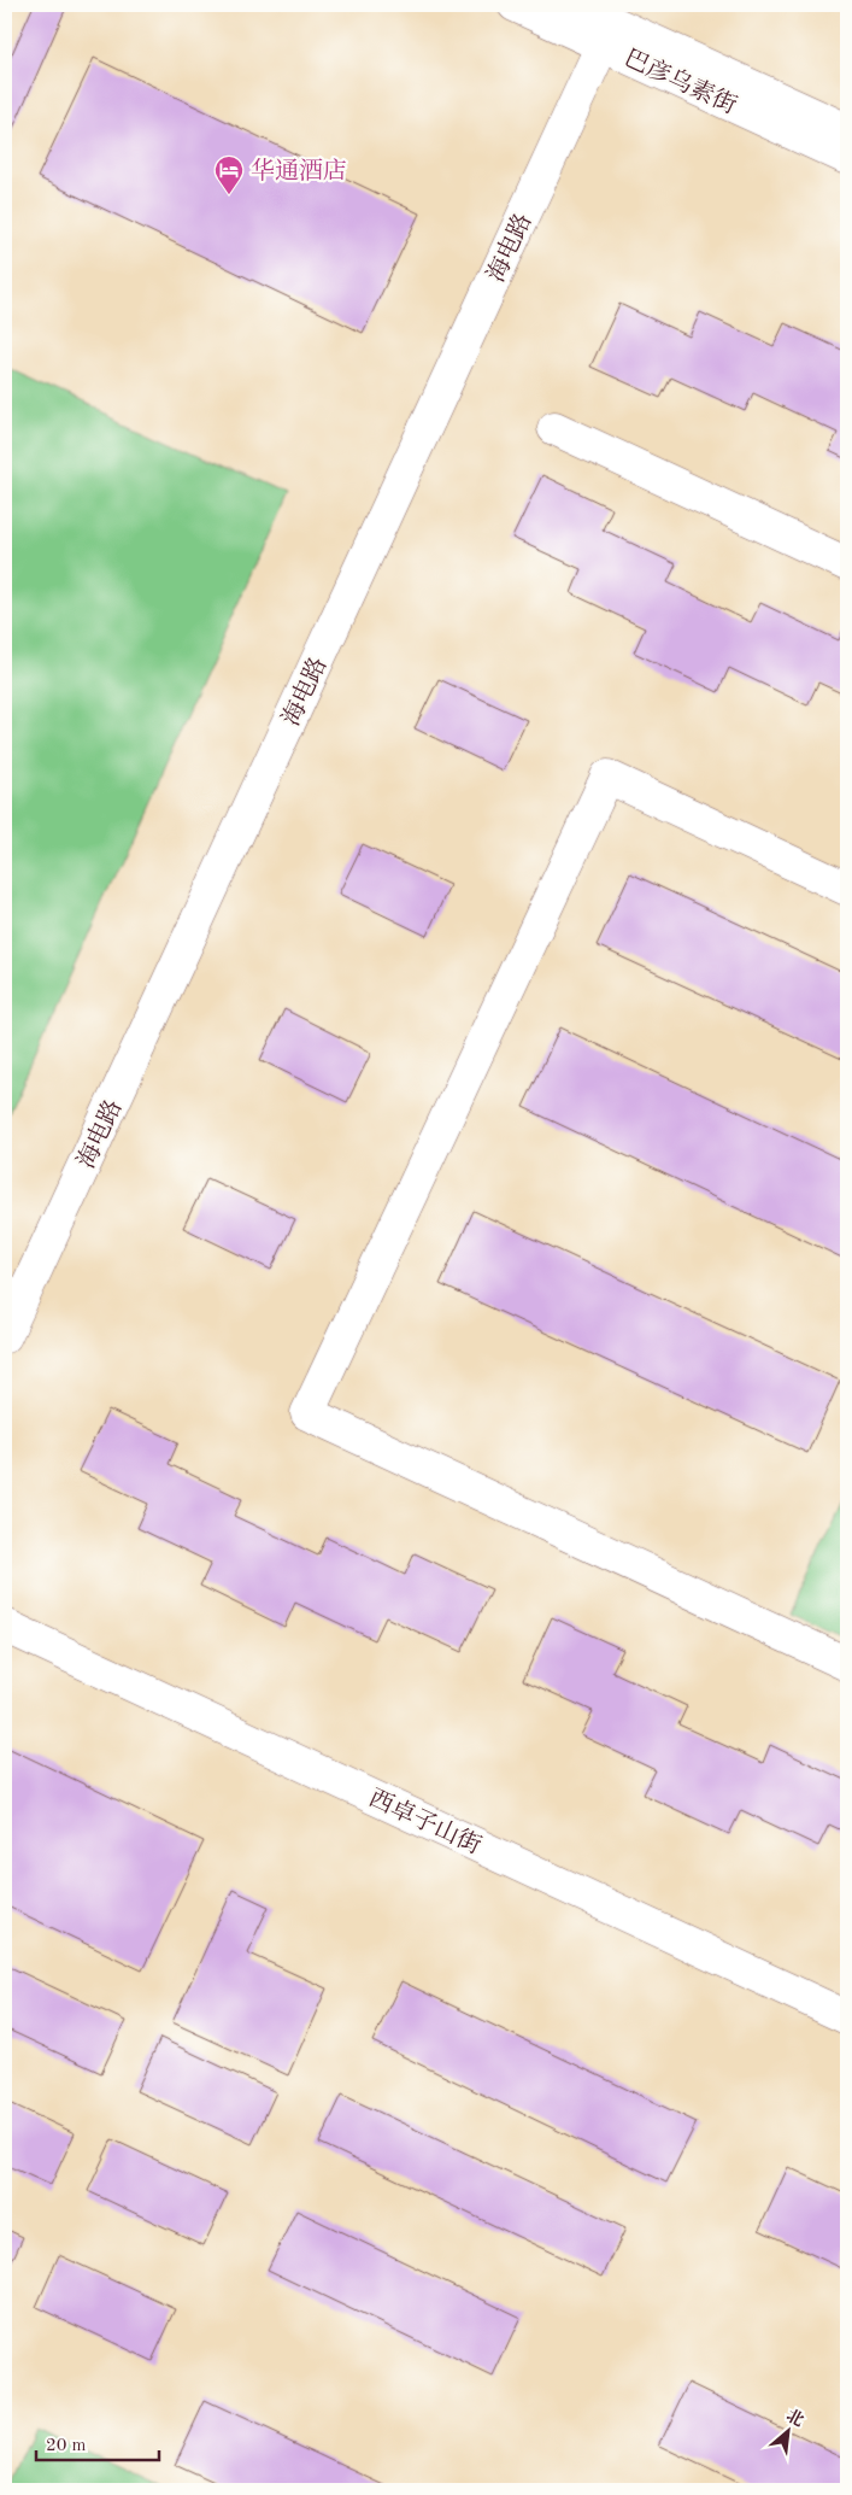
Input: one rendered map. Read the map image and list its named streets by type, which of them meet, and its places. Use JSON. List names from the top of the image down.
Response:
{
  "streets": {
    "street": ["巴彦乌素街", "海电路", "西卓子山街"]
  },
  "crossings": [
    ["巴彦乌素街", "海电路"]
  ],
  "places": {
    "hotel": ["华通酒店"]
  },
  "scale_bar": "20 m",
  "north": "top right"
}
